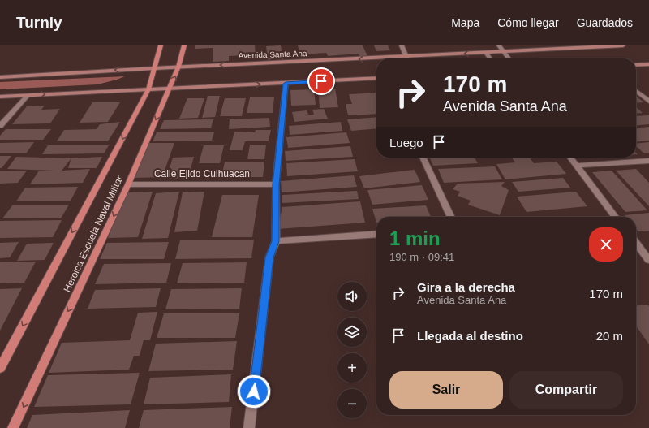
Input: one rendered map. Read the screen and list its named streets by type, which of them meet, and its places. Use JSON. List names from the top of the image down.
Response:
{
  "streets": {
    "main road": ["Avenida Santa Ana", "Heroica Escuela Naval Militar"],
    "street": ["Calle Ejido Culhuacan"]
  },
  "crossings": [
    ["Avenida Santa Ana", "Heroica Escuela Naval Militar"],
    ["Calle Ejido Culhuacan", "Heroica Escuela Naval Militar"]
  ],
  "one_way": ["Heroica Escuela Naval Militar"],
  "page": {
    "header": "Turnly",
    "nav": ["Mapa", "Cómo llegar", "Guardados"],
    "turn": ["170 m", "Avenida Santa Ana"],
    "then": "Luego",
    "heading": ["1 min", "190 m · 09:41"],
    "list": [
      {
        "name": "Gira a la derecha",
        "note": "Avenida Santa Ana",
        "value": "170 m"
      },
      {
        "name": "Llegada al destino",
        "value": "20 m"
      }
    ],
    "map_buttons": ["+", "−"],
    "buttons": ["Salir", "Compartir"]
  }
}
